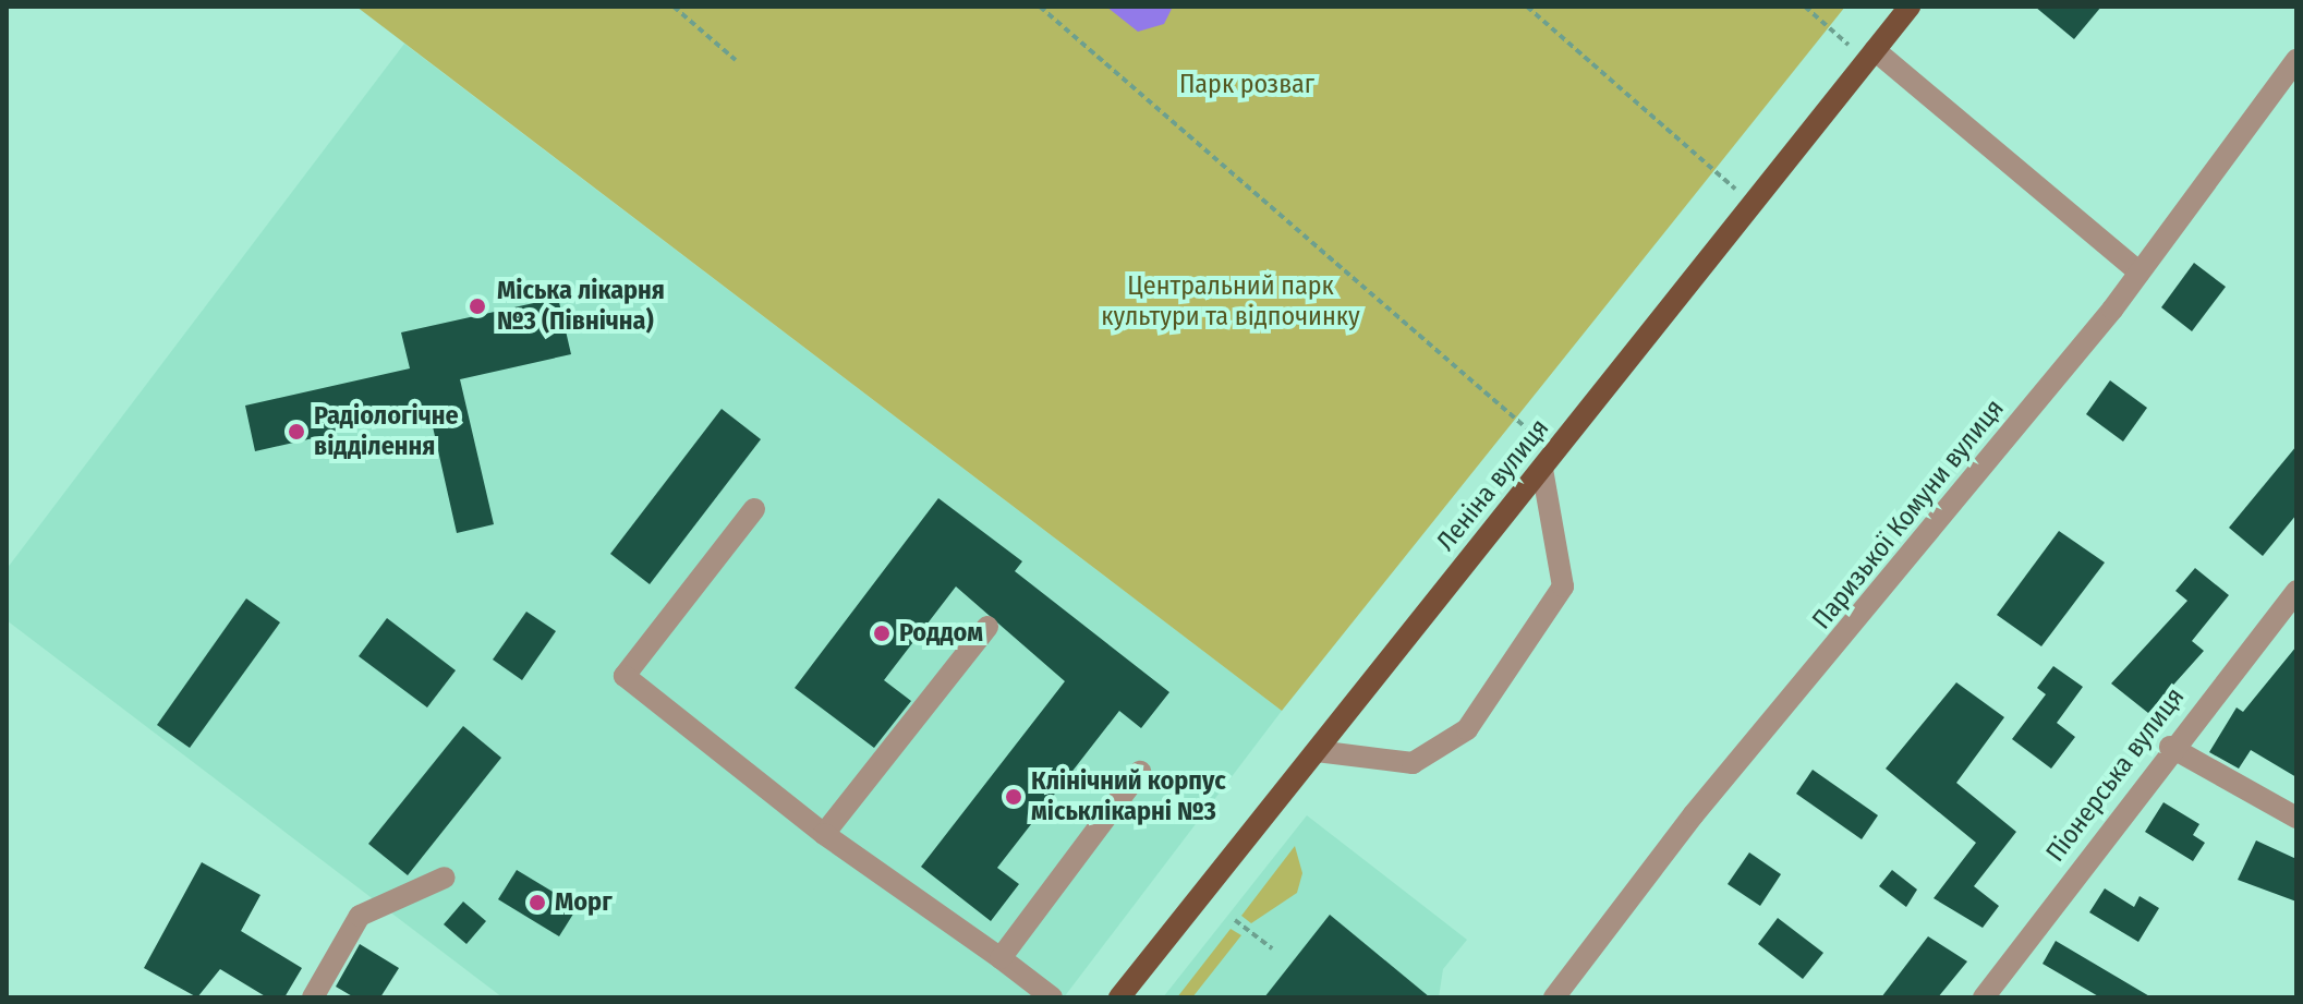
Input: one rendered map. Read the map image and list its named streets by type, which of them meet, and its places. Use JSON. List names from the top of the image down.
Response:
{
  "streets": {
    "main road": ["Леніна вулиця"],
    "street": ["Паризької Комуни вулиця", "Піонерська вулиця"]
  },
  "parks": ["Парк розваг", "Центральний парк культури та відпочинку"],
  "places": [
    "Міська лікарня №3 (Північна)",
    "Радіологічне відділення",
    "Роддом",
    "Клінічний корпус міськлікарні №3",
    "Морг"
  ]
}
